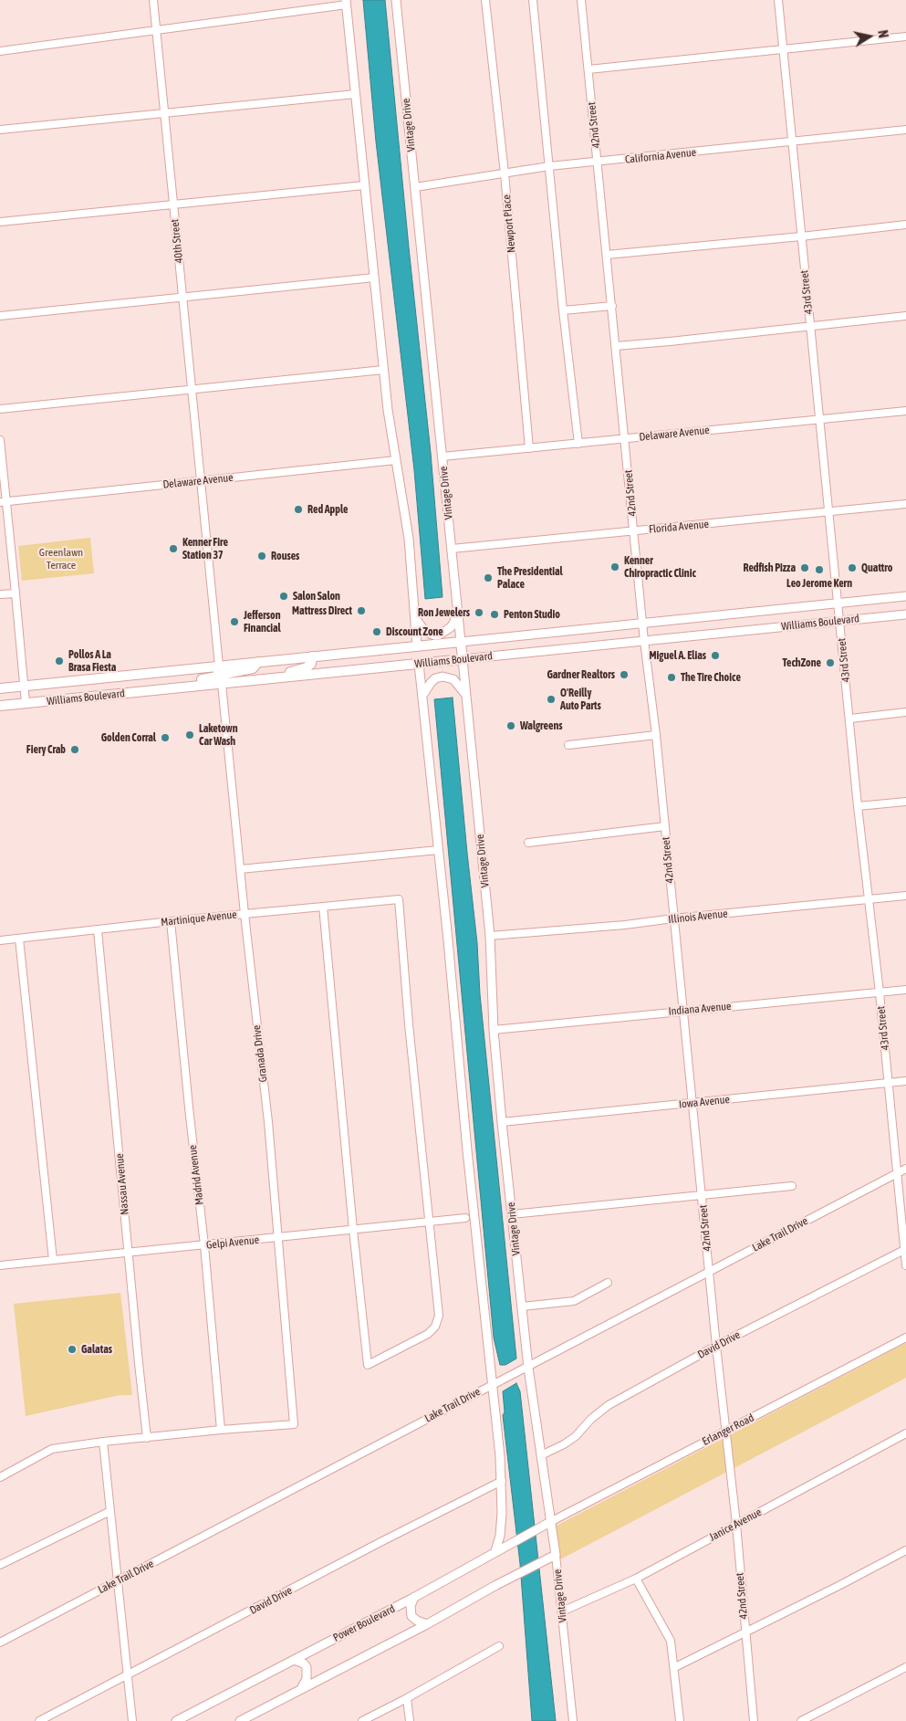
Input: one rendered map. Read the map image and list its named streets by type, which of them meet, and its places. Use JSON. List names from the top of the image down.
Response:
{
  "streets": {
    "main road": ["Vintage Drive", "Williams Boulevard"],
    "street": [
      "42nd Street",
      "California Avenue",
      "Newport Place",
      "40th Street",
      "43rd Street",
      "Delaware Avenue",
      "Florida Avenue",
      "Illinois Avenue",
      "Martinique Avenue",
      "Indiana Avenue",
      "Granada Drive",
      "Iowa Avenue",
      "Madrid Avenue",
      "Nassau Avenue",
      "Lake Trail Drive",
      "Gelpi Avenue",
      "David Drive",
      "Erlanger Road",
      "Janice Avenue",
      "Power Boulevard"
    ]
  },
  "crossings": [
    ["Vintage Drive", "California Avenue"],
    ["Vintage Drive", "Delaware Avenue"],
    ["Vintage Drive", "Florida Avenue"],
    ["Vintage Drive", "Williams Boulevard"],
    ["Vintage Drive", "Illinois Avenue"],
    ["Vintage Drive", "Indiana Avenue"],
    ["Vintage Drive", "Iowa Avenue"],
    ["Vintage Drive", "Lake Trail Drive"],
    ["Vintage Drive", "David Drive"],
    ["Vintage Drive", "Erlanger Road"],
    ["Vintage Drive", "Janice Avenue"],
    ["Vintage Drive", "Power Boulevard"],
    ["42nd Street", "California Avenue"],
    ["42nd Street", "Delaware Avenue"],
    ["42nd Street", "Florida Avenue"],
    ["42nd Street", "Williams Boulevard"],
    ["42nd Street", "Illinois Avenue"],
    ["42nd Street", "Indiana Avenue"],
    ["42nd Street", "Iowa Avenue"],
    ["42nd Street", "Lake Trail Drive"],
    ["42nd Street", "David Drive"],
    ["42nd Street", "Erlanger Road"],
    ["42nd Street", "Janice Avenue"],
    ["California Avenue", "Newport Place"],
    ["California Avenue", "43rd Street"],
    ["Newport Place", "Delaware Avenue"],
    ["40th Street", "Delaware Avenue"],
    ["40th Street", "Williams Boulevard"],
    ["43rd Street", "Delaware Avenue"],
    ["43rd Street", "Florida Avenue"],
    ["43rd Street", "Williams Boulevard"],
    ["43rd Street", "Illinois Avenue"],
    ["43rd Street", "Indiana Avenue"],
    ["43rd Street", "Iowa Avenue"],
    ["43rd Street", "Lake Trail Drive"],
    ["43rd Street", "David Drive"],
    ["Williams Boulevard", "Granada Drive"],
    ["Martinique Avenue", "Granada Drive"],
    ["Martinique Avenue", "Madrid Avenue"],
    ["Martinique Avenue", "Nassau Avenue"],
    ["Martinique Avenue", "Gelpi Avenue"],
    ["Granada Drive", "Madrid Avenue"],
    ["Granada Drive", "Gelpi Avenue"],
    ["Madrid Avenue", "Gelpi Avenue"],
    ["Nassau Avenue", "Gelpi Avenue"],
    ["Erlanger Road", "Power Boulevard"]
  ],
  "parks": ["Greenlawn Terrace"],
  "places": [
    "Red Apple",
    "Kenner Fire Station 37",
    "Rouses",
    "Kenner Chiropractic Clinic",
    "Redfish Pizza",
    "Quattro",
    "Leo Jerome Kern",
    "The Presidential Palace",
    "Salon Salon",
    "Mattress Direct",
    "Ron Jewelers",
    "Penton Studio",
    "Jefferson Financial",
    "Discount Zone",
    "Miguel A. Elias",
    "Pollos A La Brasa Fiesta",
    "TechZone",
    "Gardner Realtors",
    "The Tire Choice",
    "O'Reilly Auto Parts",
    "Walgreens",
    "Laketown Car Wash",
    "Golden Corral",
    "Fiery Crab",
    "Galatas"
  ],
  "north": "right"
}
